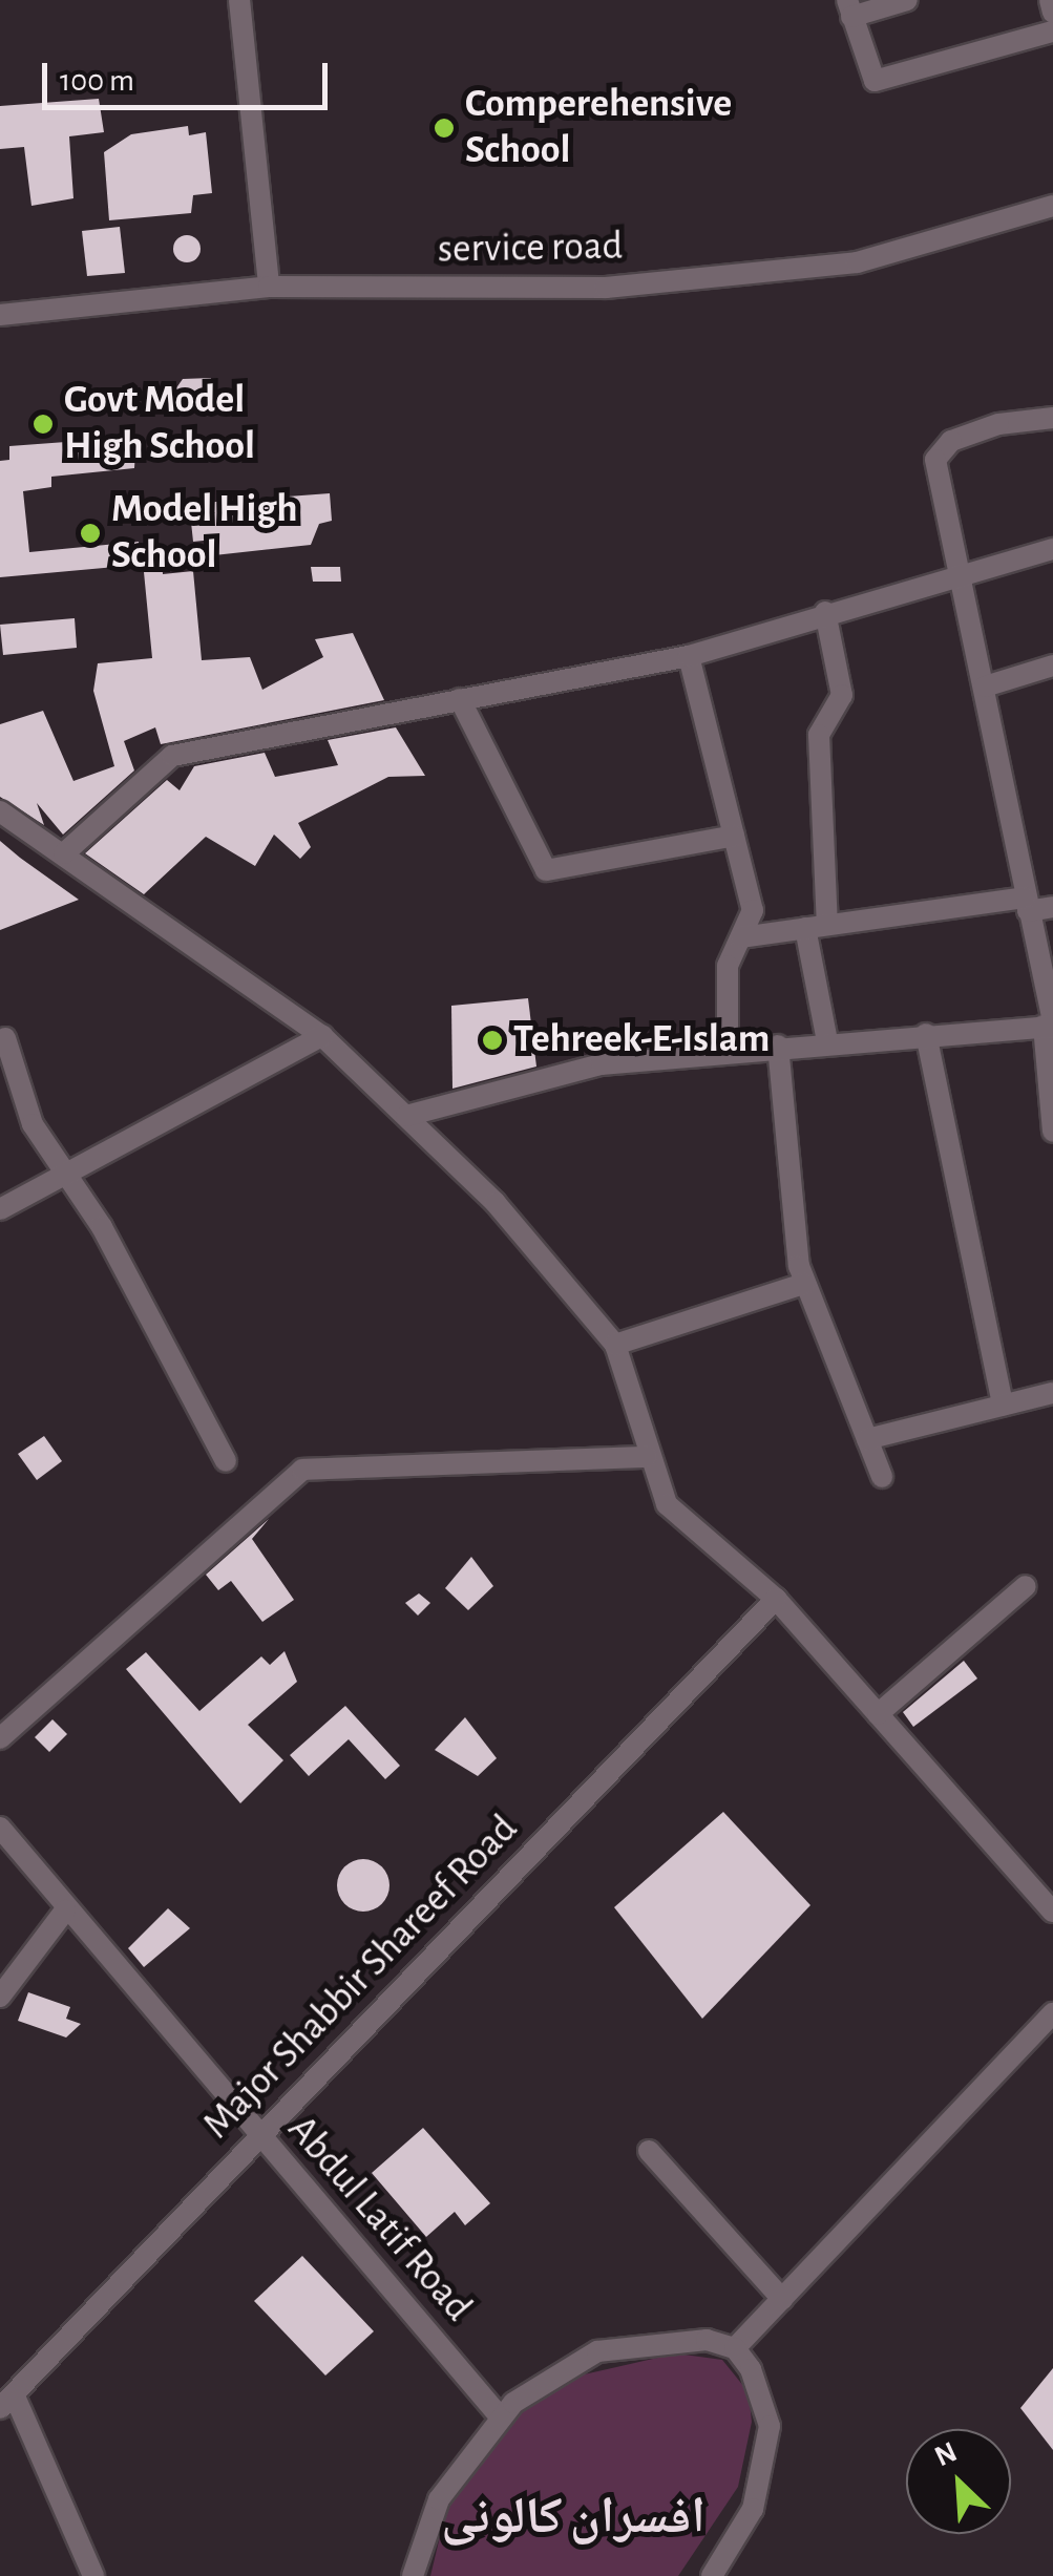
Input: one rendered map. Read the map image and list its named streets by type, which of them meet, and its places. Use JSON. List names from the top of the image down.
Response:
{
  "streets": {
    "street": ["service road", "Major Shabbir Shareef Road", "Abdul Latif Road"]
  },
  "crossings": [
    ["Major Shabbir Shareef Road", "Abdul Latif Road"]
  ],
  "districts": ["افسران کالونی"],
  "places": [
    "Comperehensive School",
    "Govt Model High School",
    "Model High School",
    "Tehreek-E-Islam"
  ],
  "scale_bar": "100 m",
  "north": "top left"
}
